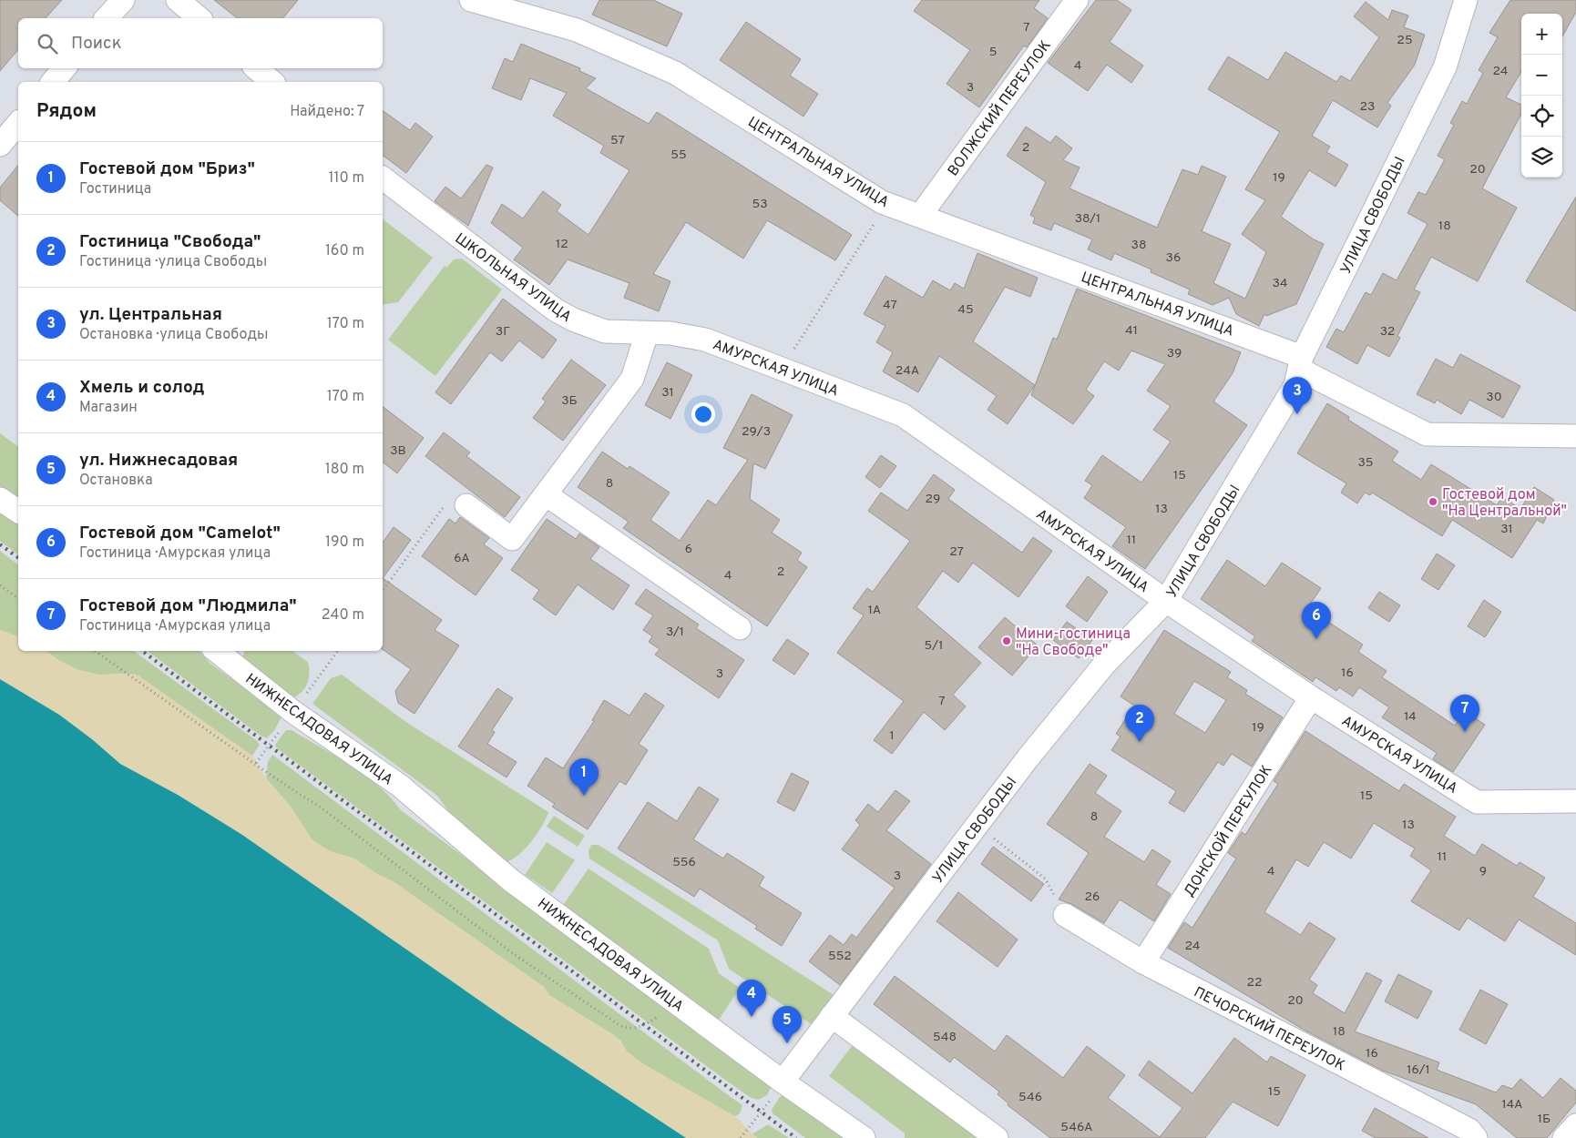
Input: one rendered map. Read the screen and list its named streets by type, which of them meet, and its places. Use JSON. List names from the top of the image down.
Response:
{
  "streets": {
    "street": [
      "ВОЛЖСКИЙ ПЕРЕУЛОК",
      "ЦЕНТРАЛЬНАЯ УЛИЦА",
      "УЛИЦА СВОБОДЫ",
      "ШКОЛЬНАЯ УЛИЦА",
      "АМУРСКАЯ УЛИЦА",
      "НИЖНЕСАДОВАЯ УЛИЦА",
      "ДОНСКОЙ ПЕРЕУЛОК",
      "ПЕЧОРСКИЙ ПЕРЕУЛОК"
    ]
  },
  "crossings": [
    ["ВОЛЖСКИЙ ПЕРЕУЛОК", "ЦЕНТРАЛЬНАЯ УЛИЦА"],
    ["ЦЕНТРАЛЬНАЯ УЛИЦА", "УЛИЦА СВОБОДЫ"],
    ["УЛИЦА СВОБОДЫ", "АМУРСКАЯ УЛИЦА"],
    ["ШКОЛЬНАЯ УЛИЦА", "АМУРСКАЯ УЛИЦА"],
    ["АМУРСКАЯ УЛИЦА", "ДОНСКОЙ ПЕРЕУЛОК"],
    ["ДОНСКОЙ ПЕРЕУЛОК", "ПЕЧОРСКИЙ ПЕРЕУЛОК"]
  ],
  "places": ["Гостевой дом \"На Центральной\"", "Мини-гостиница \"На Свободе\""],
  "house_numbers": [
    "7",
    "25",
    "5",
    "4",
    "24",
    "3",
    "23",
    "57",
    "2",
    "55",
    "20",
    "19",
    "53",
    "38/1",
    "18",
    "12",
    "38",
    "36",
    "34",
    "47",
    "45",
    "41",
    "3Г",
    "32",
    "39",
    "24А",
    "31",
    "30",
    "3Б",
    "29/3",
    "3В",
    "35",
    "15",
    "8",
    "29",
    "13",
    "31",
    "11",
    "6",
    "27",
    "6А",
    "2",
    "4",
    "1А",
    "3/1",
    "5/1",
    "16",
    "3",
    "7",
    "14",
    "19",
    "1",
    "15",
    "8",
    "13",
    "11",
    "556",
    "4",
    "9",
    "3",
    "26",
    "24",
    "552",
    "22",
    "20",
    "18",
    "548",
    "16",
    "16/1",
    "15",
    "546",
    "14А",
    "1Б",
    "546А"
  ],
  "page": {
    "map_buttons": ["+", "−"],
    "search": "Поиск",
    "heading": ["Рядом", "Найдено: 7"],
    "list": [
      {
        "mark": "1",
        "name": "Гостевой дом \"Бриз\"",
        "note": "Гостиница",
        "value": "110 m"
      },
      {
        "mark": "2",
        "name": "Гостиница \"Свобода\"",
        "note": "Гостиница · улица Свободы",
        "value": "160 m"
      },
      {
        "mark": "3",
        "name": "ул. Центральная",
        "note": "Остановка · улица Свободы",
        "value": "170 m"
      },
      {
        "mark": "4",
        "name": "Хмель и солод",
        "note": "Магазин",
        "value": "170 m"
      },
      {
        "mark": "5",
        "name": "ул. Нижнесадовая",
        "note": "Остановка",
        "value": "180 m"
      },
      {
        "mark": "6",
        "name": "Гостевой дом \"Camelot\"",
        "note": "Гостиница · Амурская улица",
        "value": "190 m"
      },
      {
        "mark": "7",
        "name": "Гостевой дом \"Людмила\"",
        "note": "Гостиница · Амурская улица",
        "value": "240 m"
      }
    ],
    "pins": [
      "3",
      "6",
      "7",
      "2",
      "1",
      "4",
      "5"
    ]
  }
}
